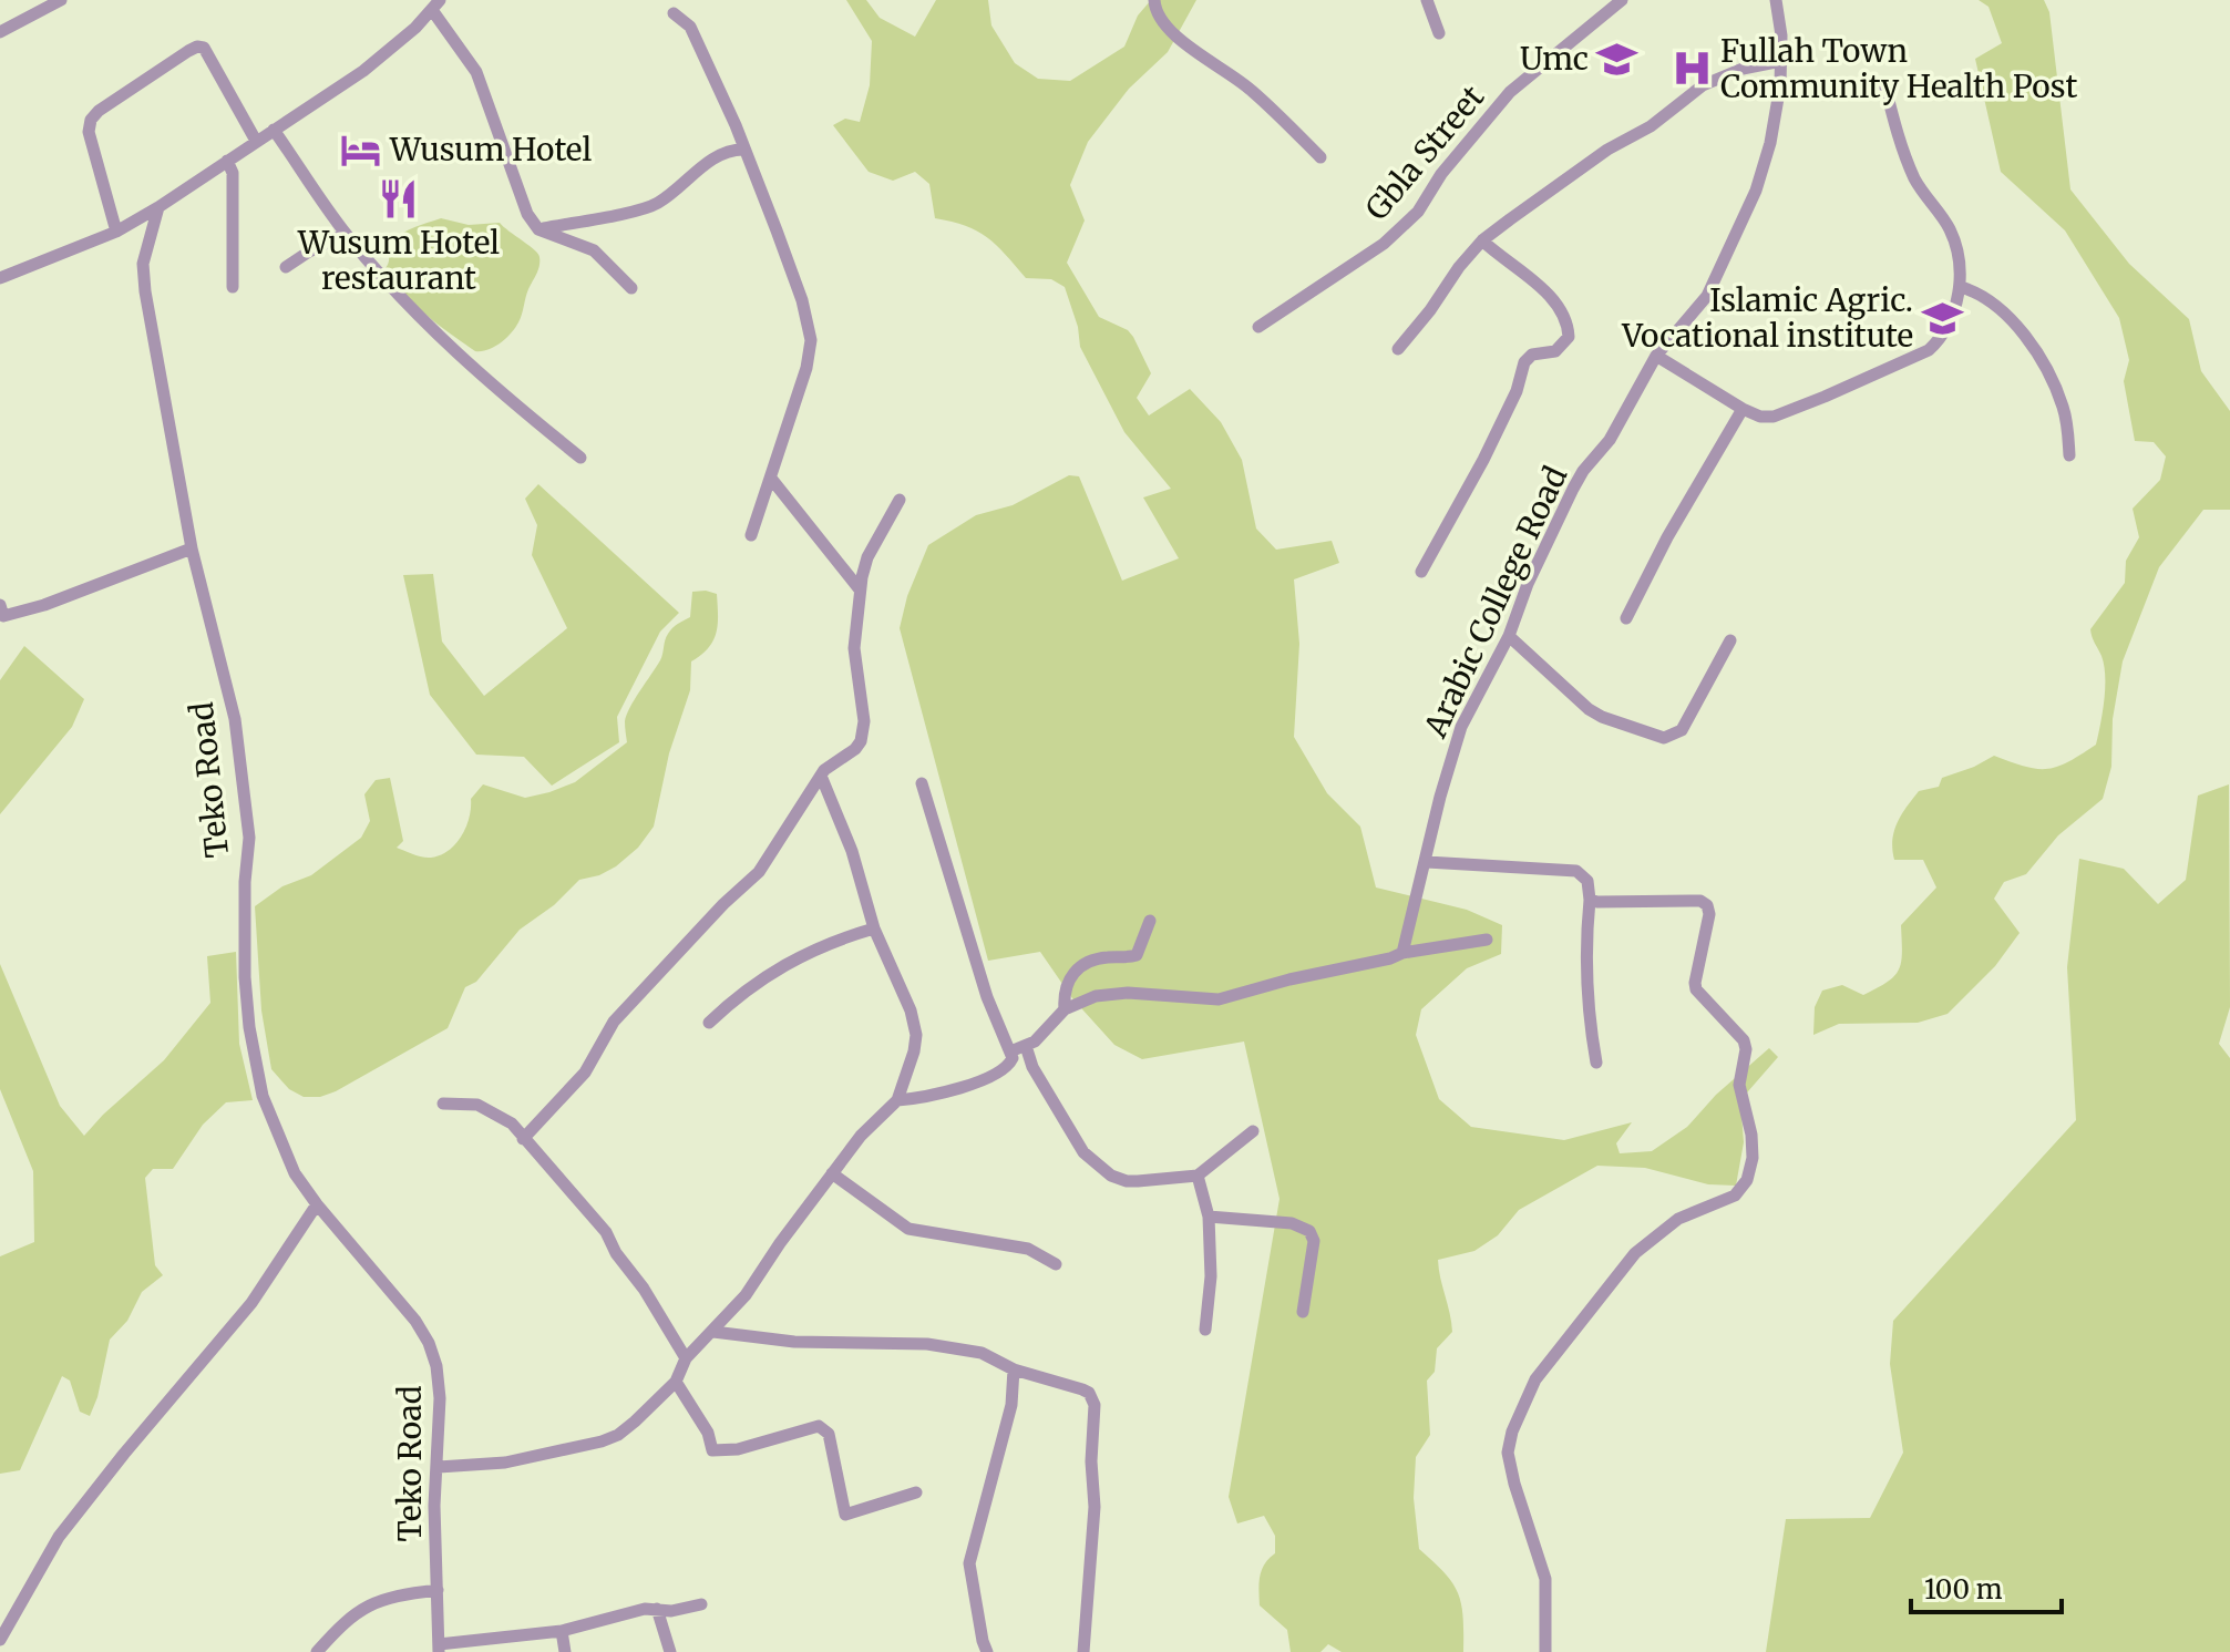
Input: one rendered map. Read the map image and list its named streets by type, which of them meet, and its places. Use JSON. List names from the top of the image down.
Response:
{
  "streets": {
    "street": ["Gbla Street", "Arabic College Road", "Teko Road"]
  },
  "places": {
    "school or university": ["Umc", "Islamic Agric. Vocational institute"],
    "hospital": ["Fullah Town Community Health Post"],
    "hotel": ["Wusum Hotel"],
    "restaurant": ["Wusum Hotel restaurant"]
  },
  "scale_bar": "100 m"
}
